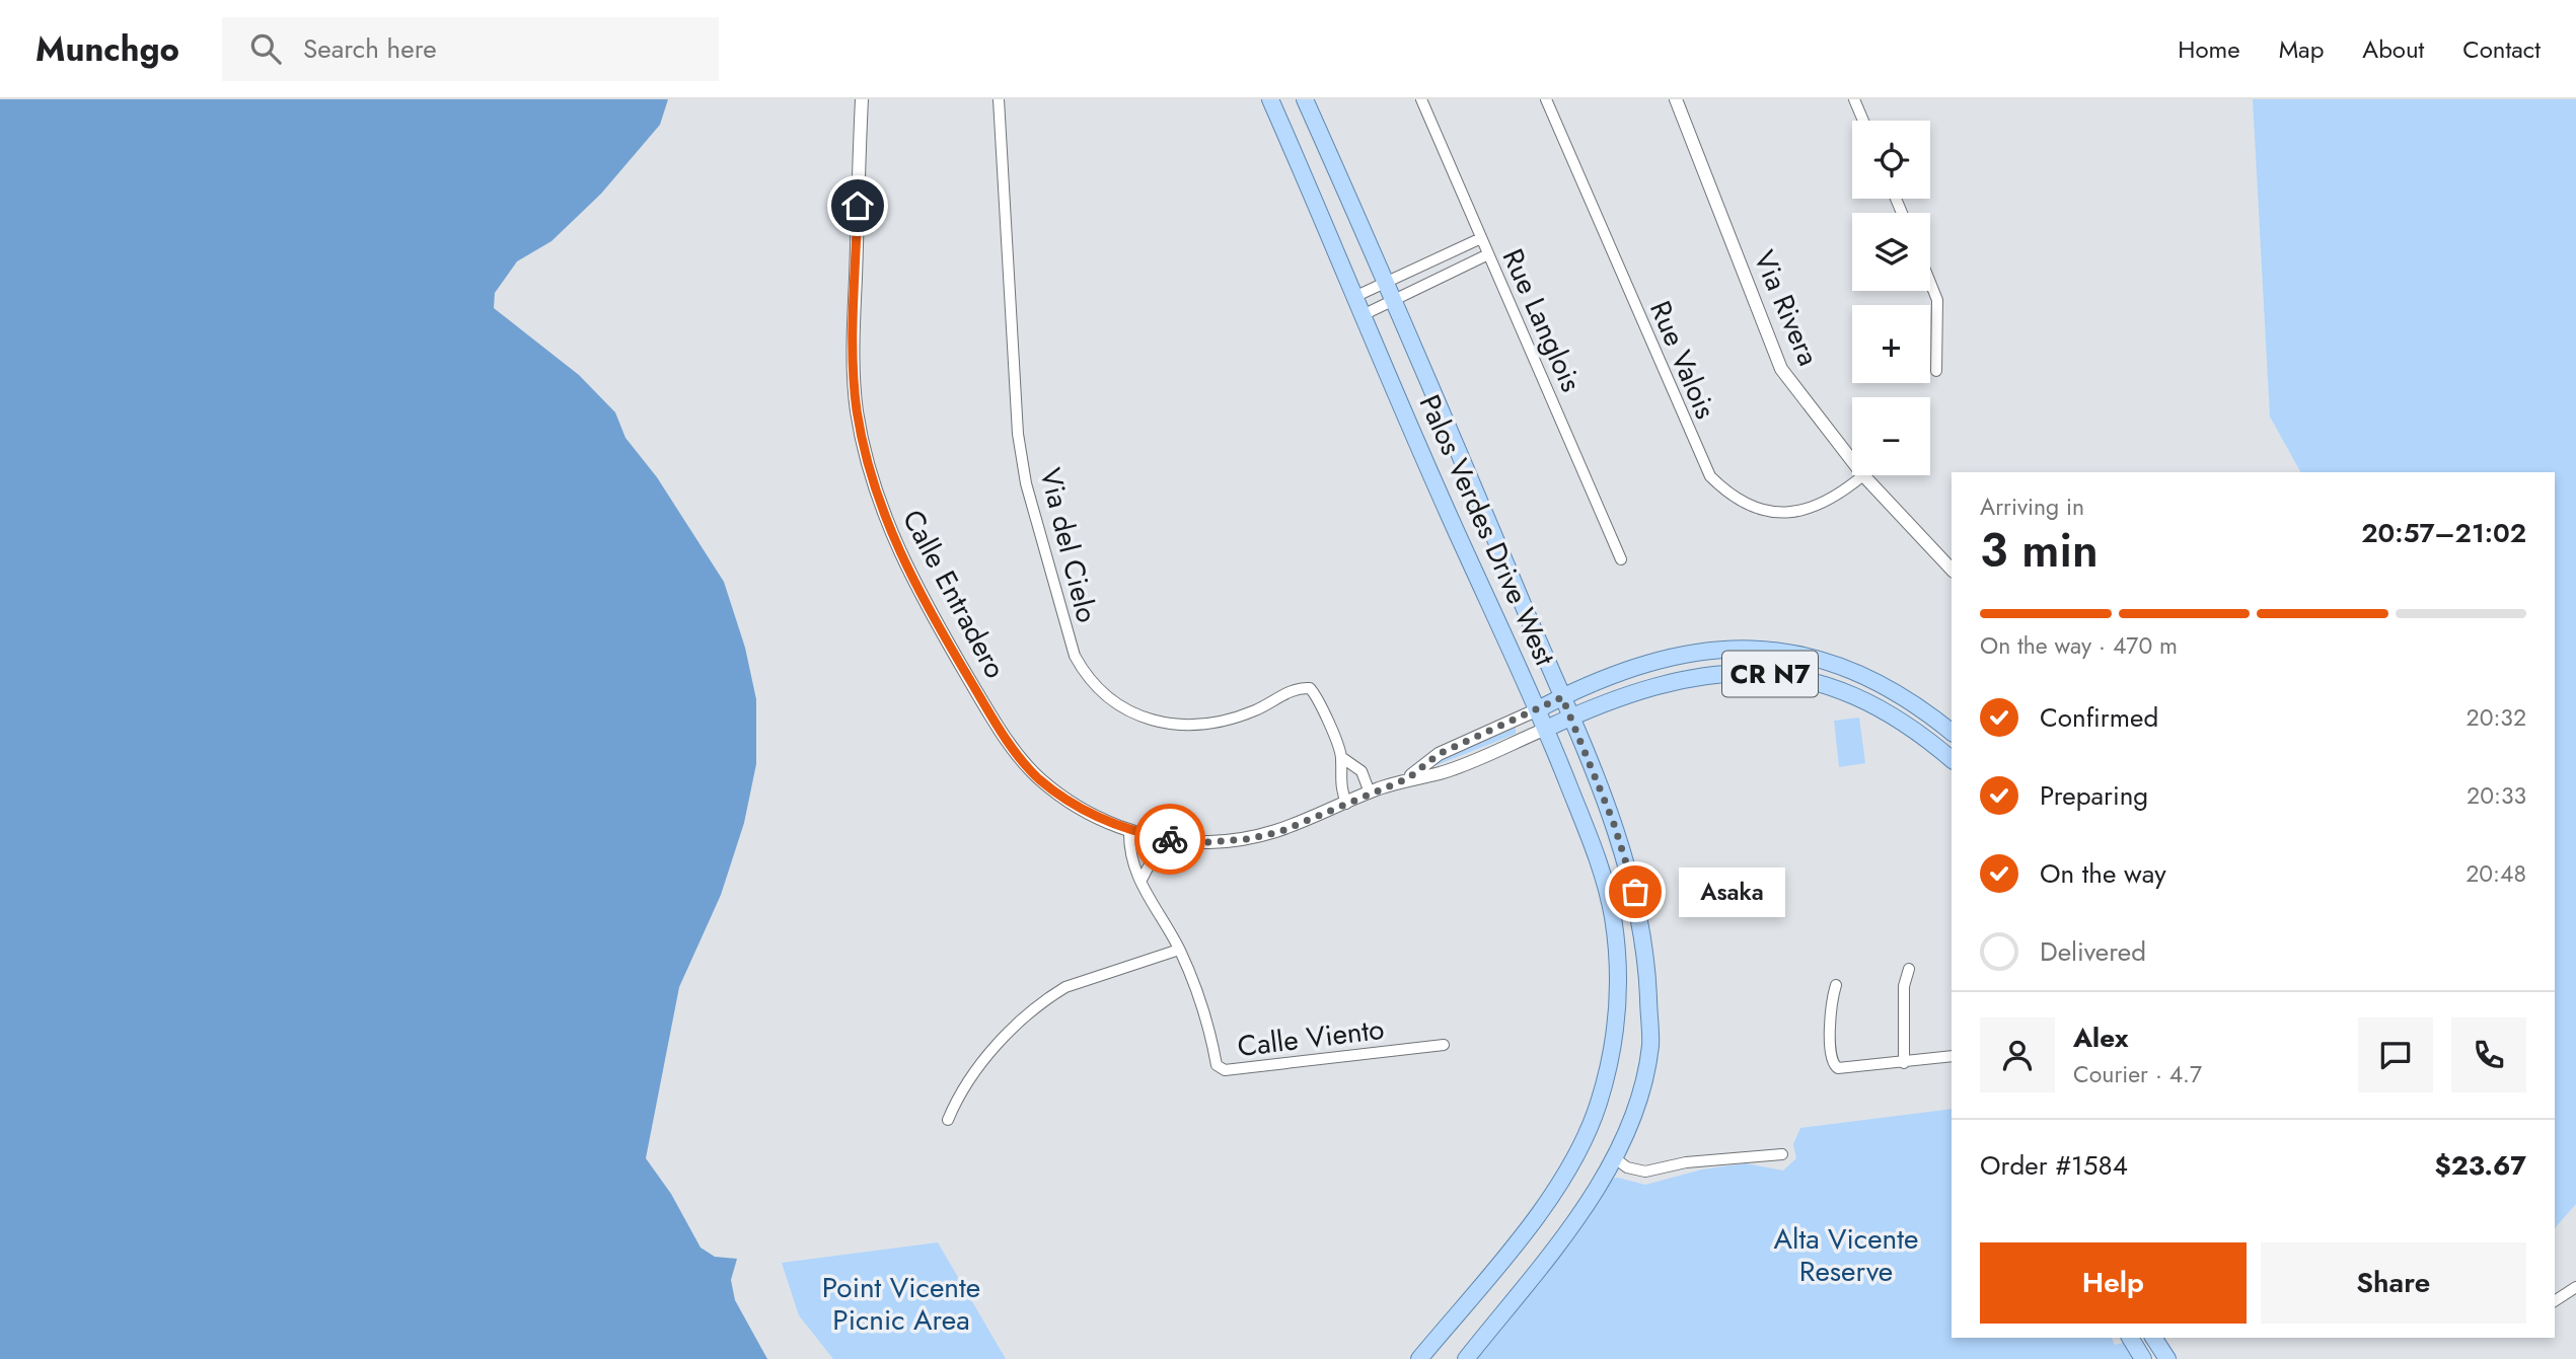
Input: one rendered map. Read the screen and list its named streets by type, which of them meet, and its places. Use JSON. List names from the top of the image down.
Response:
{
  "streets": {
    "main road": ["Palos Verdes Drive West", "CR N7"],
    "street": [
      "Via Rivera",
      "Rue Langlois",
      "Rue Valois",
      "Via del Cielo",
      "Calle Entradero",
      "Calle Viento"
    ]
  },
  "crossings": [
    ["Via Rivera", "Rue Valois"],
    ["Palos Verdes Drive West", "CR N7"],
    ["Via del Cielo", "Calle Entradero"],
    ["Calle Entradero", "Calle Viento"]
  ],
  "parks": ["Alta Vicente Reserve", "Point Vicente Picnic Area"],
  "places": ["Asaka"],
  "page": {
    "header": "Munchgo",
    "search": "Search here",
    "nav": [
      "Home",
      "Map",
      "About",
      "Contact"
    ],
    "map_buttons": ["+", "−"],
    "heading": ["3 min", "Arriving in", "20:57–21:02"],
    "panel": [
      "Alex",
      "Courier · 4.7",
      "Order #1584",
      "$23.67"
    ],
    "bar": "On the way · 470 m",
    "list": [
      ["Confirmed", "20:32"],
      ["Preparing", "20:33"],
      ["On the way", "20:48"],
      "Delivered"
    ],
    "bubble": "Asaka",
    "buttons": ["Help", "Share"]
  }
}
